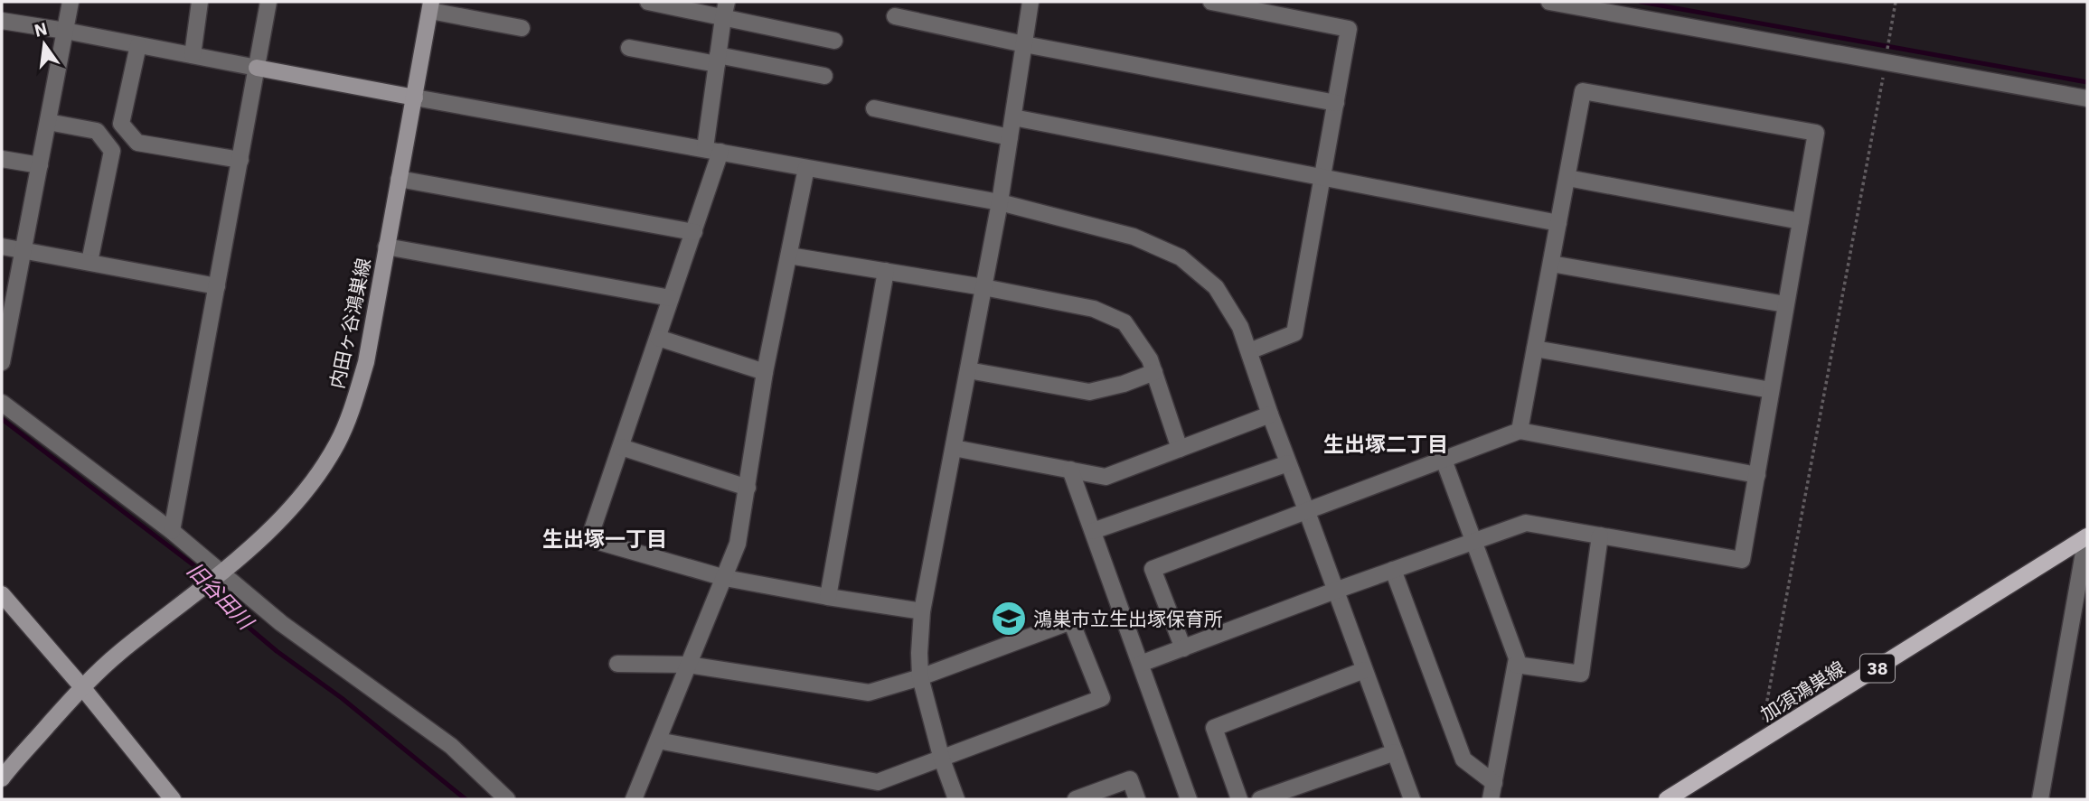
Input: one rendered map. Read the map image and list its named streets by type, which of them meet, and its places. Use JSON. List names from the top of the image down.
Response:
{
  "streets": {
    "main road": ["内田ヶ谷鴻巣線", "38", "加須鴻巣線"]
  },
  "districts": ["生出塚二丁目", "生出塚一丁目"],
  "water": ["旧谷田川"],
  "places": {
    "school or university": ["鴻巣市立生出塚保育所"]
  },
  "north": "top"
}
